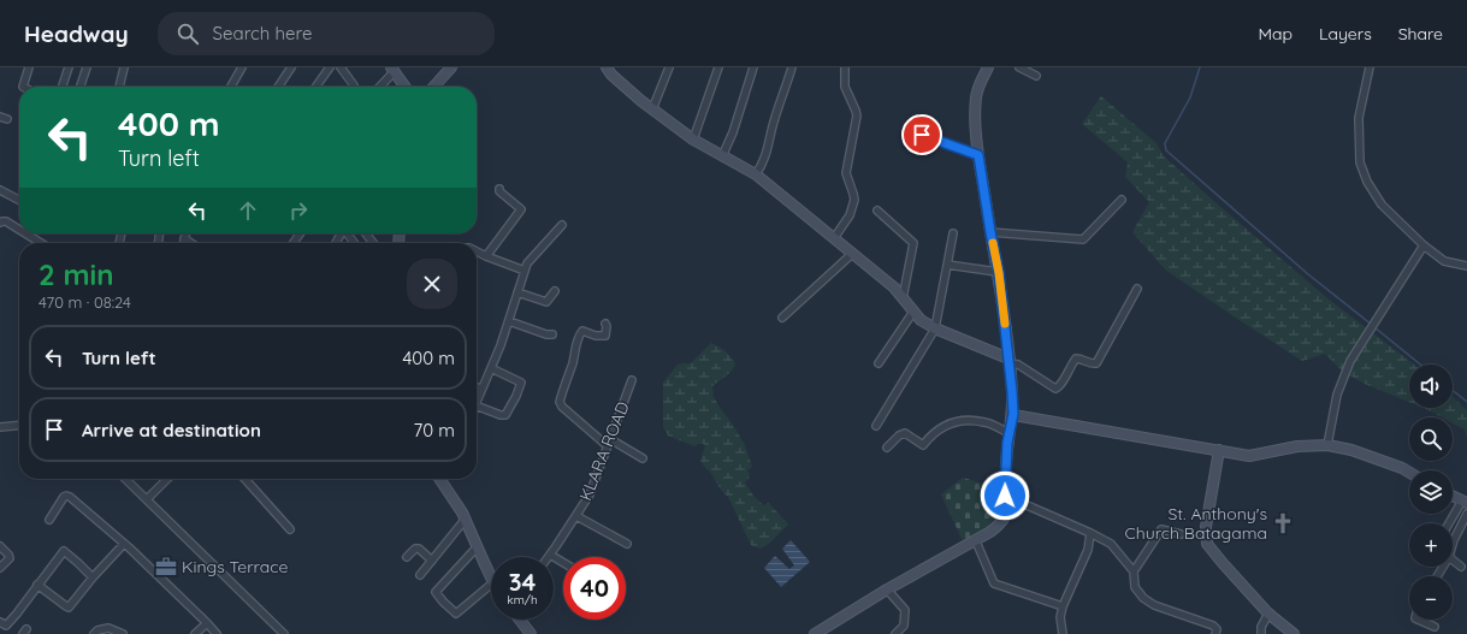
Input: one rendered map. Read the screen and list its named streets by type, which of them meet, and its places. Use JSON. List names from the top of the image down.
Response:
{
  "streets": {
    "street": ["KLARA ROAD"]
  },
  "places": {
    "church": ["St. Anthony's Church Batagama"],
    "office": ["Kings Terrace"]
  },
  "page": {
    "header": "Headway",
    "search": "Search here",
    "nav": ["Map", "Layers", "Share"],
    "turn": ["400 m", "Turn left"],
    "heading": ["2 min", "470 m · 08:24"],
    "list": [
      {
        "name": "Turn left",
        "value": "400 m"
      },
      {
        "name": "Arrive at destination",
        "value": "70 m"
      }
    ],
    "map_buttons": ["+", "−"],
    "speed": "34 km/h",
    "limit": "40"
  }
}
